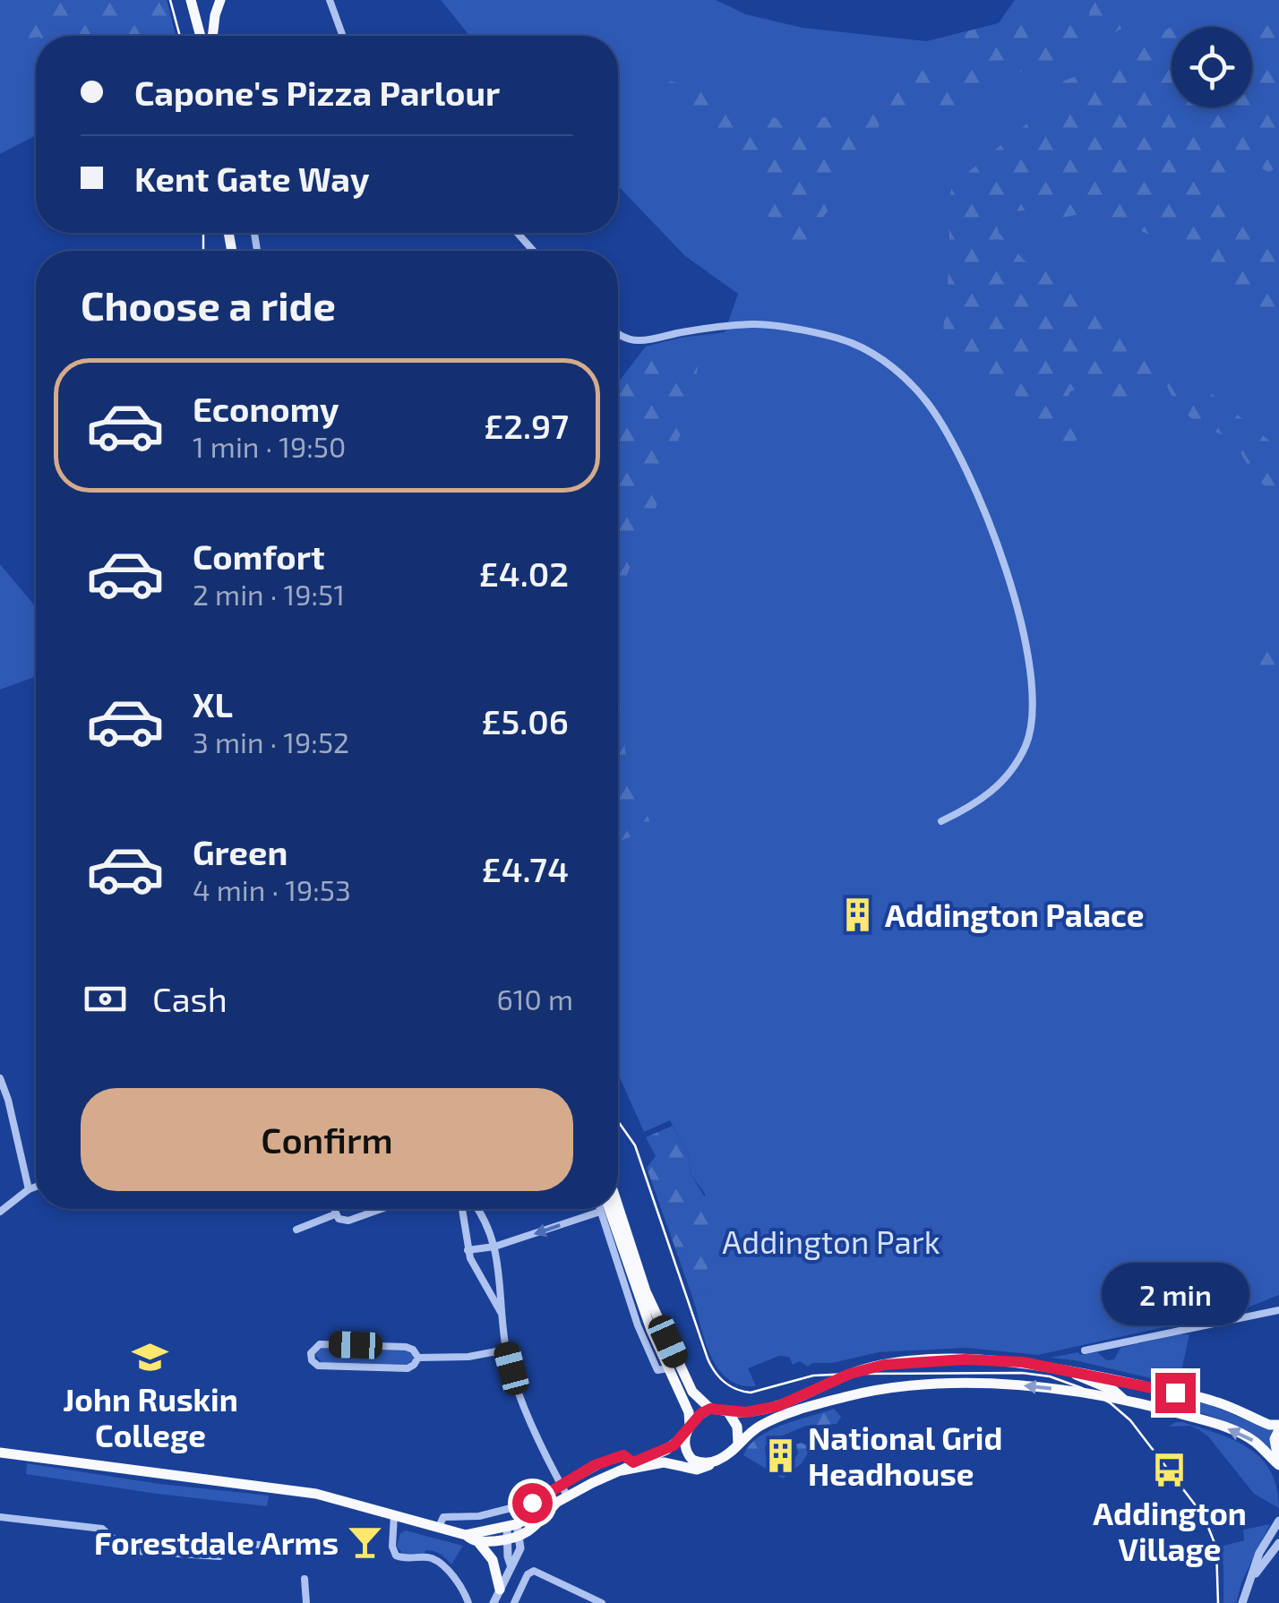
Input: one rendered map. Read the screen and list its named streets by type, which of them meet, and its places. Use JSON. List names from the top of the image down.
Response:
{
  "parks": ["Addington Park"],
  "places": {
    "building": ["Addington Palace", "National Grid Headhouse"],
    "school or university": ["John Ruskin College"],
    "bus stop": ["Addington Village"],
    "bar": ["Forestdale Arms"]
  },
  "page": {
    "banner": ["Capone's Pizza Parlour", "Kent Gate Way"],
    "heading": "Choose a ride",
    "list": [
      {
        "name": "Economy",
        "note": "1 min · 19:50",
        "value": "£2.97"
      },
      {
        "name": "Comfort",
        "note": "2 min · 19:51",
        "value": "£4.02"
      },
      {
        "name": "XL",
        "note": "3 min · 19:52",
        "value": "£5.06"
      },
      {
        "name": "Green",
        "note": "4 min · 19:53",
        "value": "£4.74"
      }
    ],
    "pay": ["Cash", "610 m"],
    "buttons": "Confirm",
    "bubble": "2 min"
  }
}
